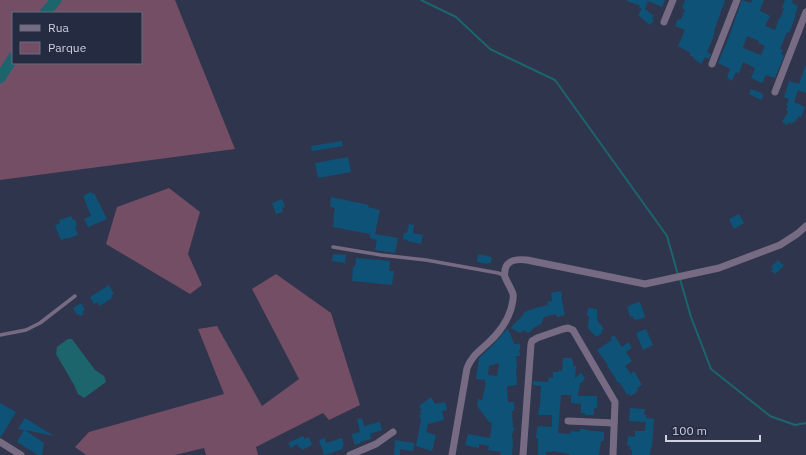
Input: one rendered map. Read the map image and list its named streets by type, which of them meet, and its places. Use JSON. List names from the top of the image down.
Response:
{
  "legend": ["Rua", "Parque"],
  "scale_bar": "100 m"
}
